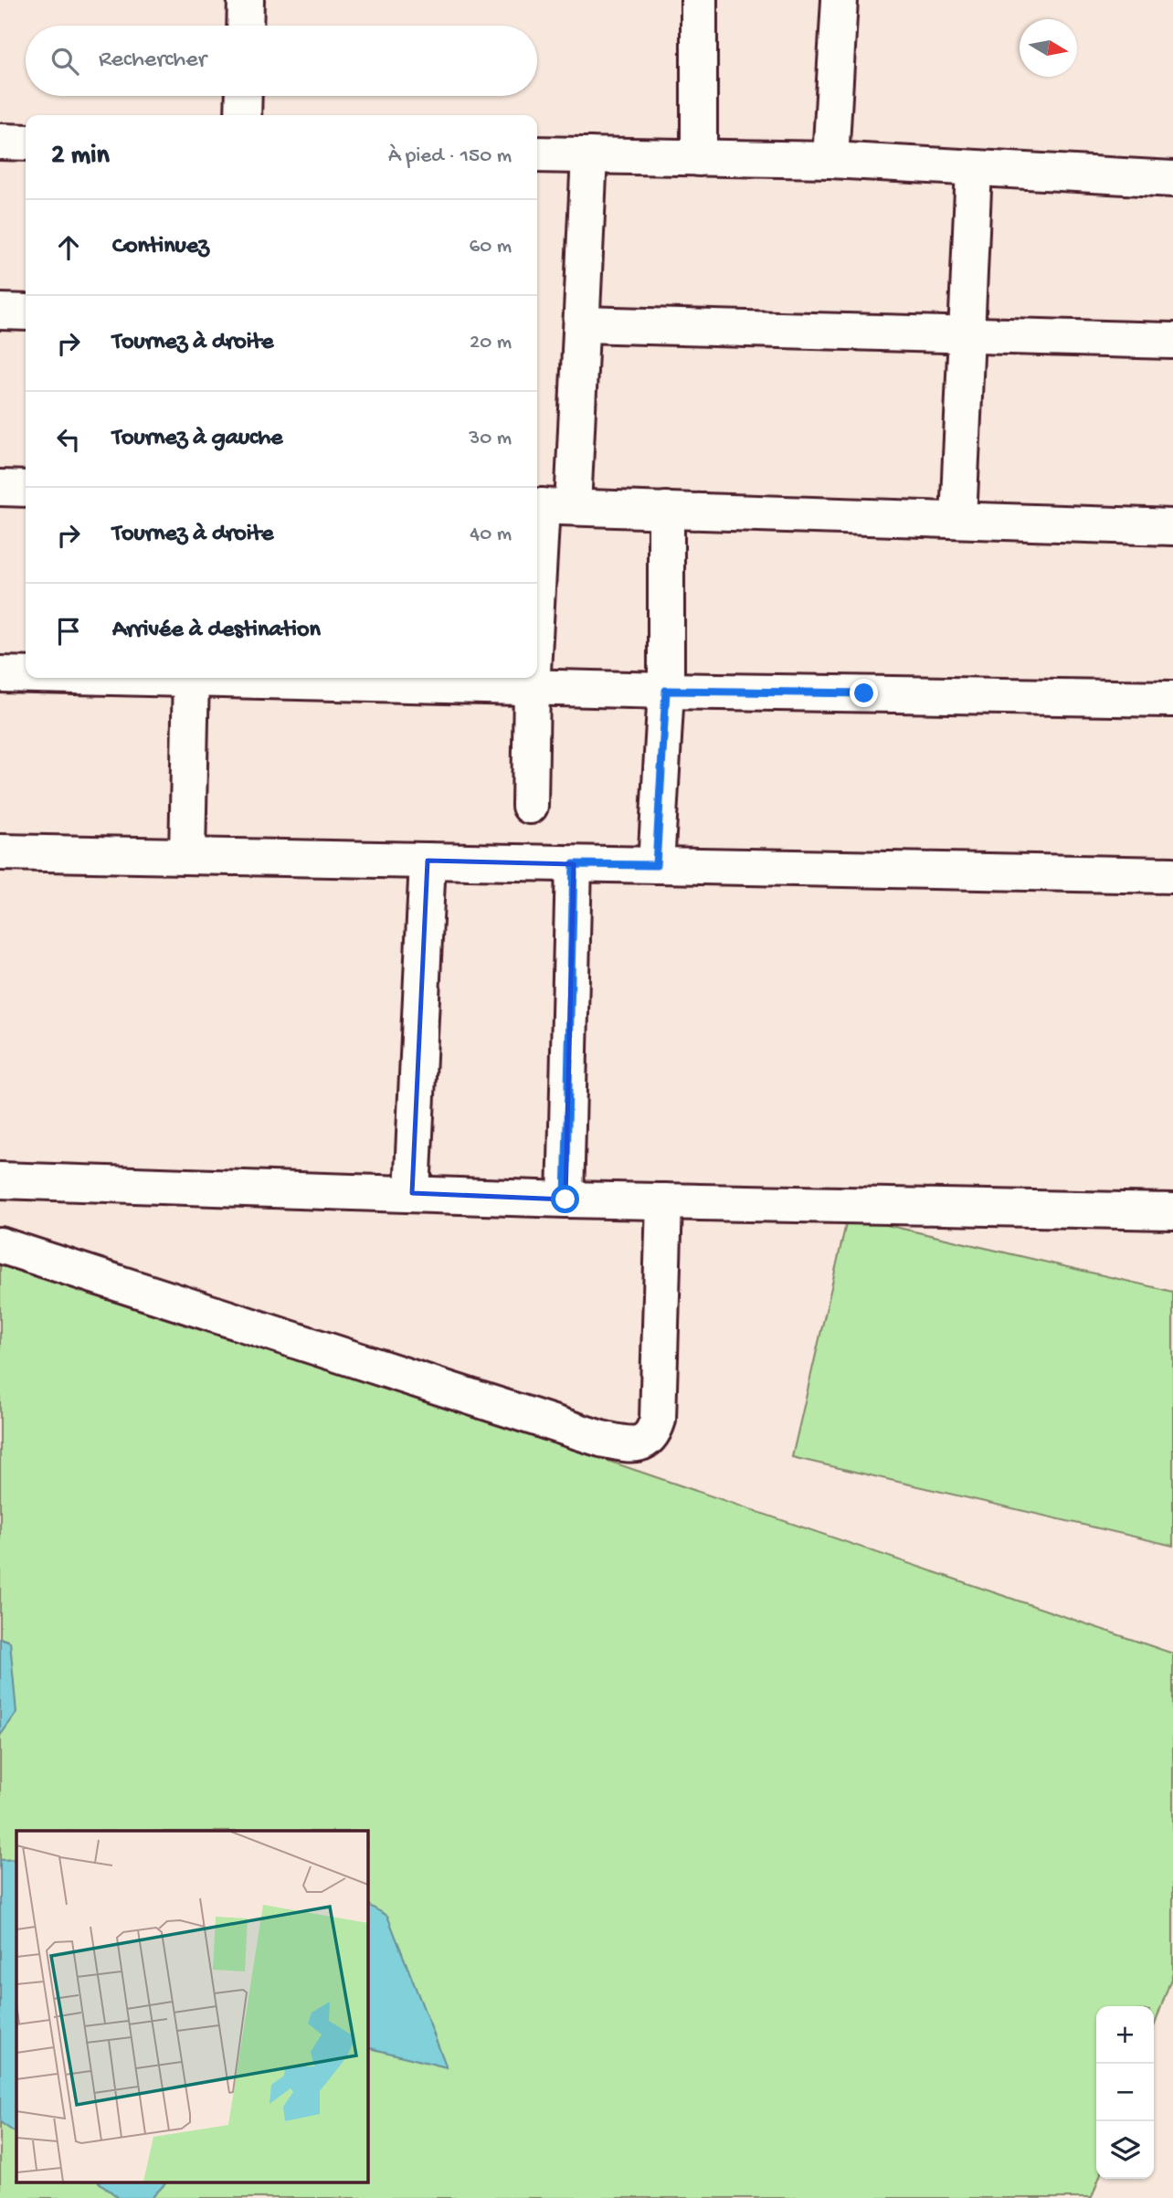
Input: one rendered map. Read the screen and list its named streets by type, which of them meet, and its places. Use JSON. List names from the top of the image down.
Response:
{
  "north": "right",
  "page": {
    "search": "Rechercher",
    "heading": ["2 min", "À pied · 150 m"],
    "list": [
      ["Continuez", "60 m"],
      ["Tournez à droite", "20 m"],
      ["Tournez à gauche", "30 m"],
      ["Tournez à droite", "40 m"],
      "Arrivée à destination"
    ],
    "map_buttons": ["+", "−"]
  }
}
